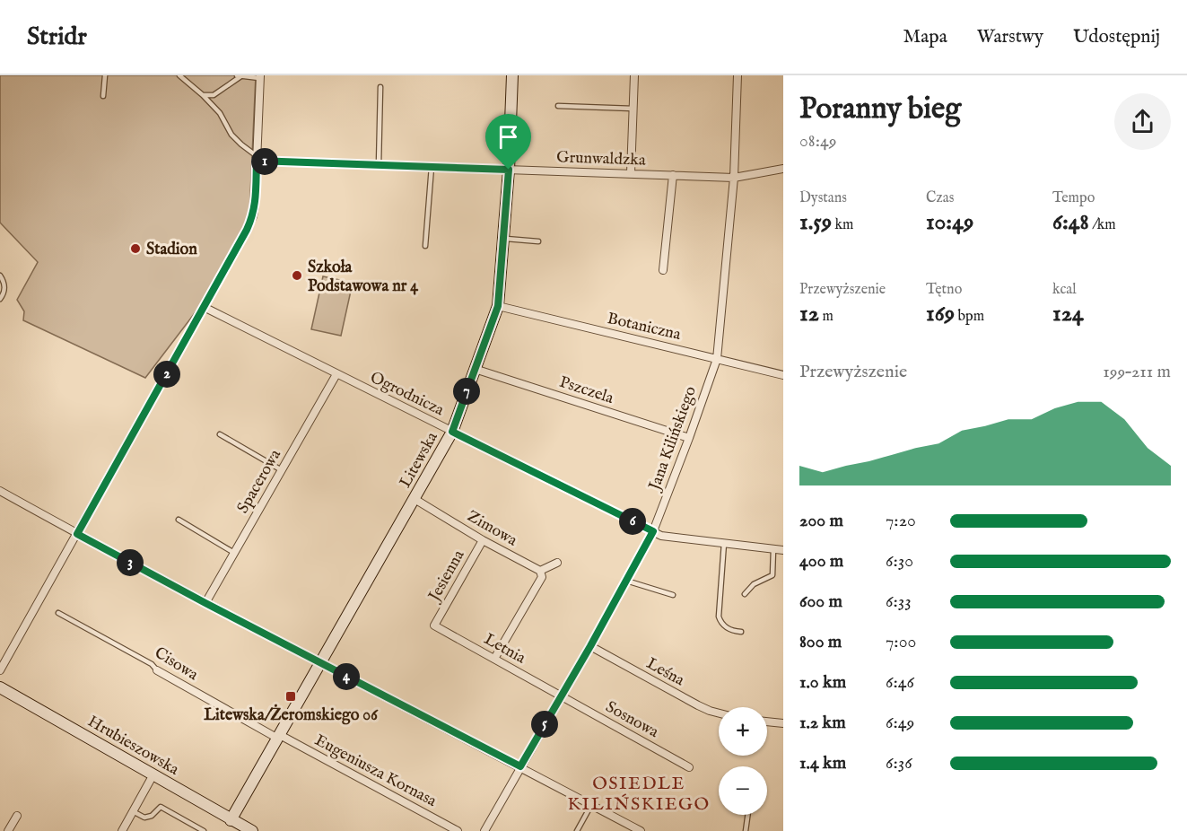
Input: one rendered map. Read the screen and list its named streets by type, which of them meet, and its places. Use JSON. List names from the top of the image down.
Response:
{
  "streets": {
    "main road": ["Litewska", "Hrubieszowska"],
    "street": [
      "Grunwaldzka",
      "Botaniczna",
      "Pszczela",
      "Ogrodnicza",
      "Jana Kilińskiego",
      "Spacerowa",
      "Zimowa",
      "Jesienna",
      "Letnia",
      "Cisowa",
      "Leśna",
      "Sosnowa",
      "Eugeniusza Kornasa"
    ]
  },
  "crossings": [
    ["Grunwaldzka", "Jana Kilińskiego"],
    ["Grunwaldzka", "Litewska"],
    ["Botaniczna", "Jana Kilińskiego"],
    ["Botaniczna", "Litewska"],
    ["Pszczela", "Jana Kilińskiego"],
    ["Pszczela", "Litewska"],
    ["Ogrodnicza", "Jana Kilińskiego"],
    ["Ogrodnicza", "Litewska"],
    ["Ogrodnicza", "Spacerowa"],
    ["Jana Kilińskiego", "Letnia"],
    ["Jana Kilińskiego", "Leśna"],
    ["Jana Kilińskiego", "Sosnowa"],
    ["Litewska", "Zimowa"],
    ["Litewska", "Cisowa"],
    ["Litewska", "Hrubieszowska"],
    ["Litewska", "Eugeniusza Kornasa"],
    ["Zimowa", "Jesienna"],
    ["Jesienna", "Letnia"],
    ["Letnia", "Sosnowa"],
    ["Cisowa", "Eugeniusza Kornasa"]
  ],
  "districts": ["OSIEDLE KILIŃSKIEGO"],
  "places": {
    "other": ["Stadion", "Szkoła Podstawowa nr 4"],
    "transit": ["Litewska/Żeromskiego 06"]
  },
  "page": {
    "header": "Stridr",
    "nav": ["Mapa", "Warstwy", "Udostępnij"],
    "heading": ["Poranny bieg", "08:49"],
    "pins": [
      "1",
      "2",
      "7",
      "6",
      "3",
      "4",
      "5"
    ],
    "stats": [
      ["Dystans", "1.59 km"],
      ["Czas", "10:49"],
      ["Tempo", "6:48 /km"],
      ["Przewyższenie", "12 m"],
      ["Tętno", "169 bpm"],
      ["kcal", "124"]
    ],
    "chart": ["Przewyższenie", "199–211 m"],
    "list": [
      {
        "name": "200 m",
        "note": "7:20"
      },
      {
        "name": "400 m",
        "note": "6:30"
      },
      {
        "name": "600 m",
        "note": "6:33"
      },
      {
        "name": "800 m",
        "note": "7:00"
      },
      {
        "name": "1.0 km",
        "note": "6:46"
      },
      {
        "name": "1.2 km",
        "note": "6:49"
      },
      {
        "name": "1.4 km",
        "note": "6:36"
      }
    ],
    "map_buttons": ["+", "−"]
  }
}
